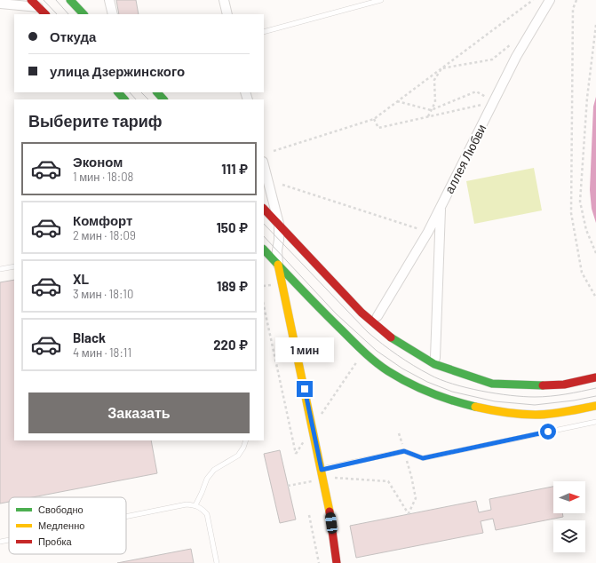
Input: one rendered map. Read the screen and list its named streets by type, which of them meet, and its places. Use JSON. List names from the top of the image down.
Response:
{
  "streets": {
    "street": ["аллея Любви"]
  },
  "legend": ["Свободно", "Медленно", "Пробка"],
  "north": "right",
  "page": {
    "banner": ["Откуда", "улица Дзержинского"],
    "heading": "Выберите тариф",
    "list": [
      {
        "name": "Эконом",
        "note": "1 мин · 18:08",
        "value": "111 ₽"
      },
      {
        "name": "Комфорт",
        "note": "2 мин · 18:09",
        "value": "150 ₽"
      },
      {
        "name": "XL",
        "note": "3 мин · 18:10",
        "value": "189 ₽"
      },
      {
        "name": "Black",
        "note": "4 мин · 18:11",
        "value": "220 ₽"
      }
    ],
    "bubble": "1 мин",
    "buttons": "Заказать"
  }
}
